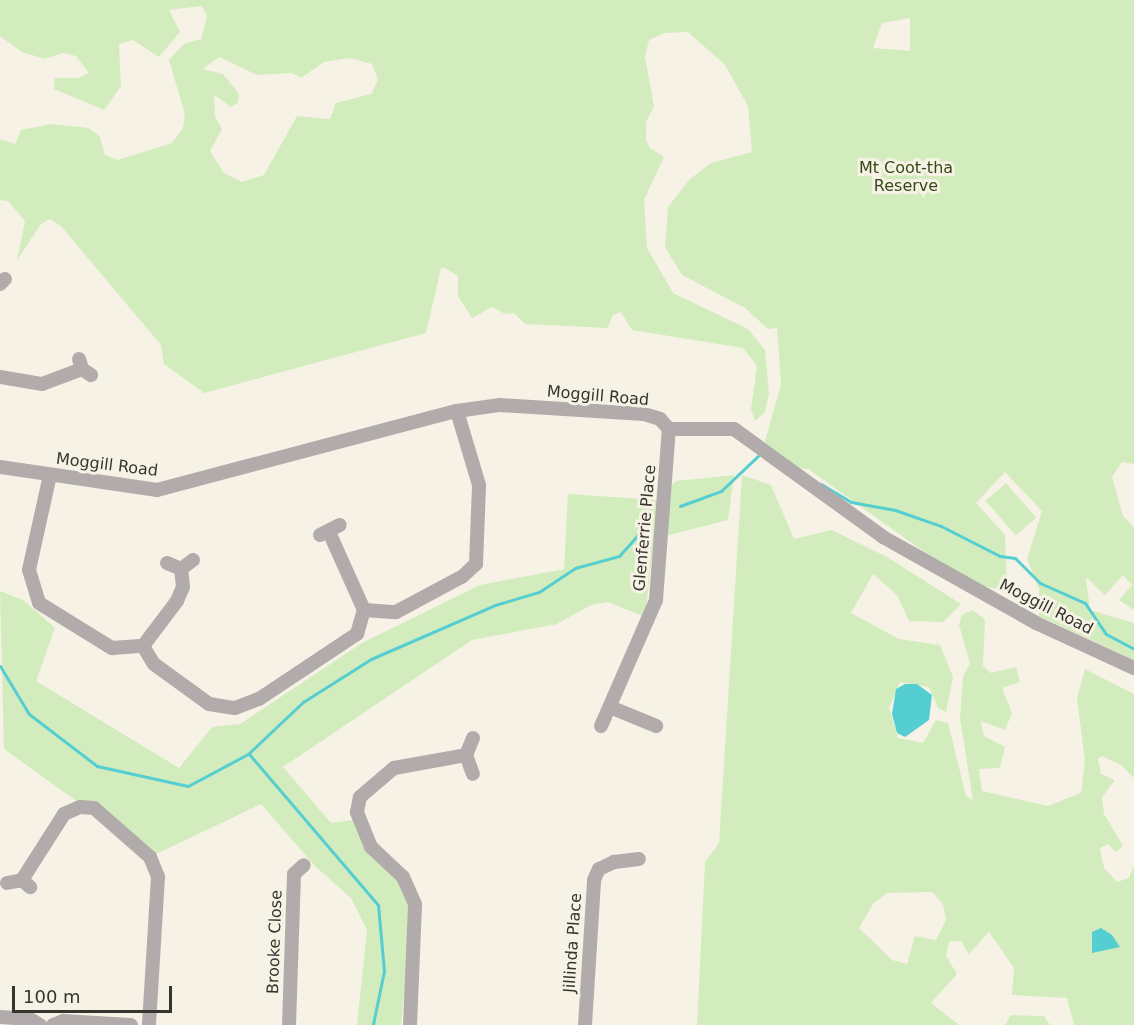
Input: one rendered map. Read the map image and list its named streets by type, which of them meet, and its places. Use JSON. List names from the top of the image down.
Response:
{
  "streets": {
    "street": [
      "Moggill Road",
      "Glenferrie Place",
      "Brooke Close",
      "Jillinda Place"
    ]
  },
  "crossings": [
    ["Moggill Road", "Glenferrie Place"]
  ],
  "parks": ["Mt Coot-tha Reserve"],
  "scale_bar": "100 m"
}
